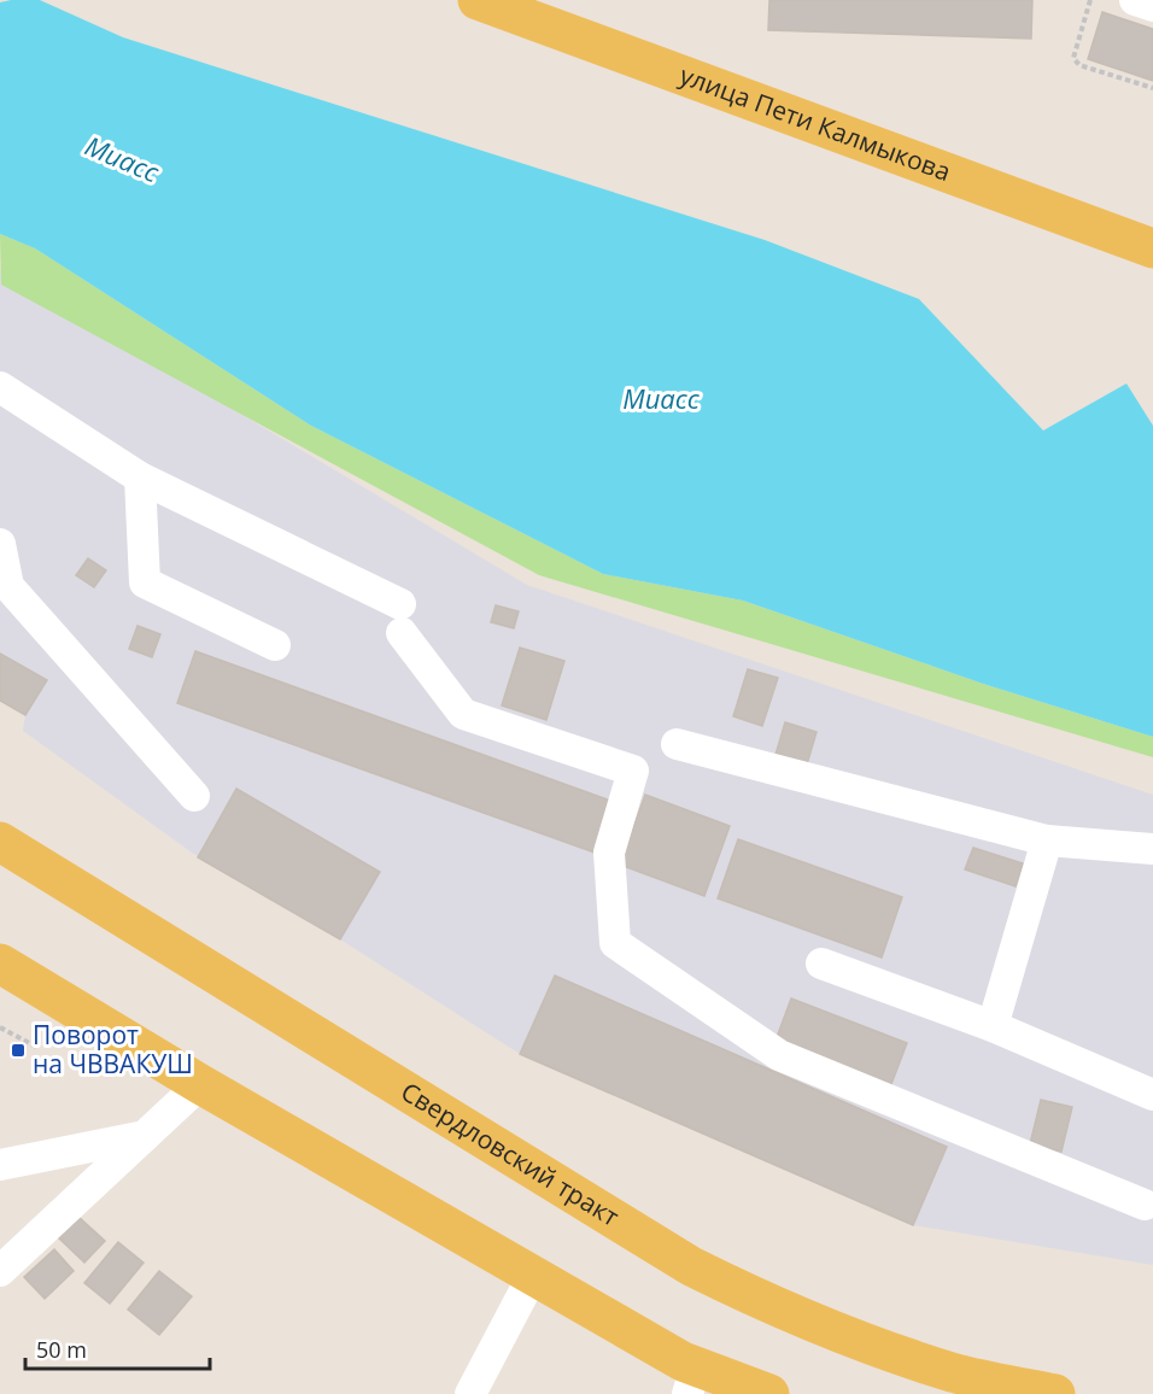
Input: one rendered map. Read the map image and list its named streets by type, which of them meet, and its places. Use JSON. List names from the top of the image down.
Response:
{
  "streets": {
    "main road": ["улица Пети Калмыкова", "Свердловский тракт"]
  },
  "water": ["Миасс"],
  "places": {
    "transit": ["Поворот на ЧВВАКУШ"]
  },
  "scale_bar": "50 m"
}
